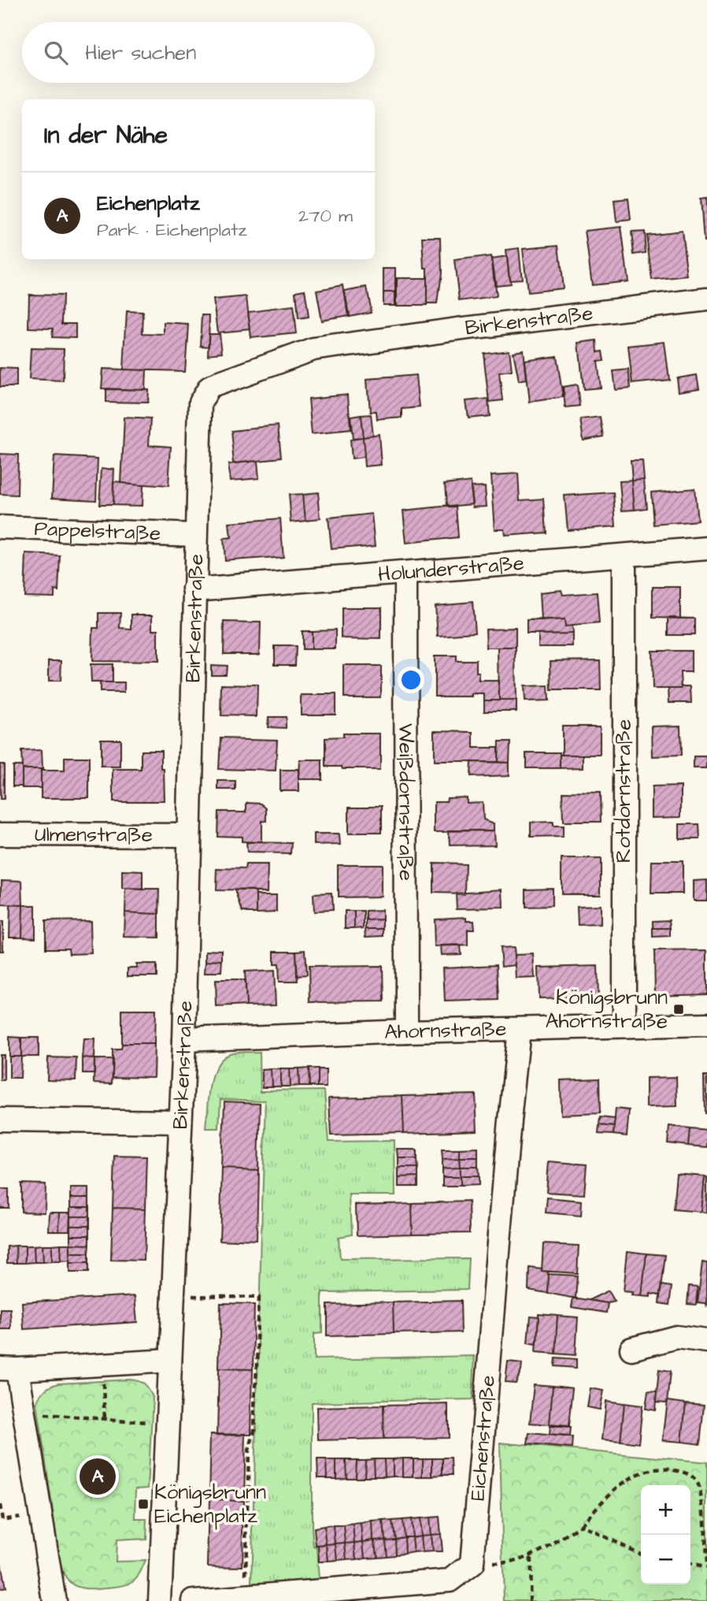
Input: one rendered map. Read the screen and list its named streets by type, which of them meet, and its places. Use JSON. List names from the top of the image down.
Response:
{
  "streets": {
    "street": [
      "Birkenstraße",
      "Pappelstraße",
      "Holunderstraße",
      "Rotdornstraße",
      "Weißdornstraße",
      "Ulmenstraße",
      "Ahornstraße",
      "Eichenstraße"
    ]
  },
  "crossings": [
    ["Birkenstraße", "Pappelstraße"],
    ["Birkenstraße", "Holunderstraße"],
    ["Birkenstraße", "Ulmenstraße"],
    ["Birkenstraße", "Ahornstraße"],
    ["Holunderstraße", "Rotdornstraße"],
    ["Holunderstraße", "Weißdornstraße"],
    ["Rotdornstraße", "Ahornstraße"],
    ["Weißdornstraße", "Ahornstraße"],
    ["Ahornstraße", "Eichenstraße"]
  ],
  "places": {
    "transit": ["Königsbrunn Ahornstraße", "Königsbrunn Eichenplatz"]
  },
  "page": {
    "search": "Hier suchen",
    "heading": "In der Nähe",
    "list": [
      {
        "mark": "A",
        "name": "Eichenplatz",
        "note": "Park · Eichenplatz",
        "value": "270 m"
      }
    ],
    "pins": "A",
    "map_buttons": ["+", "−"]
  }
}
